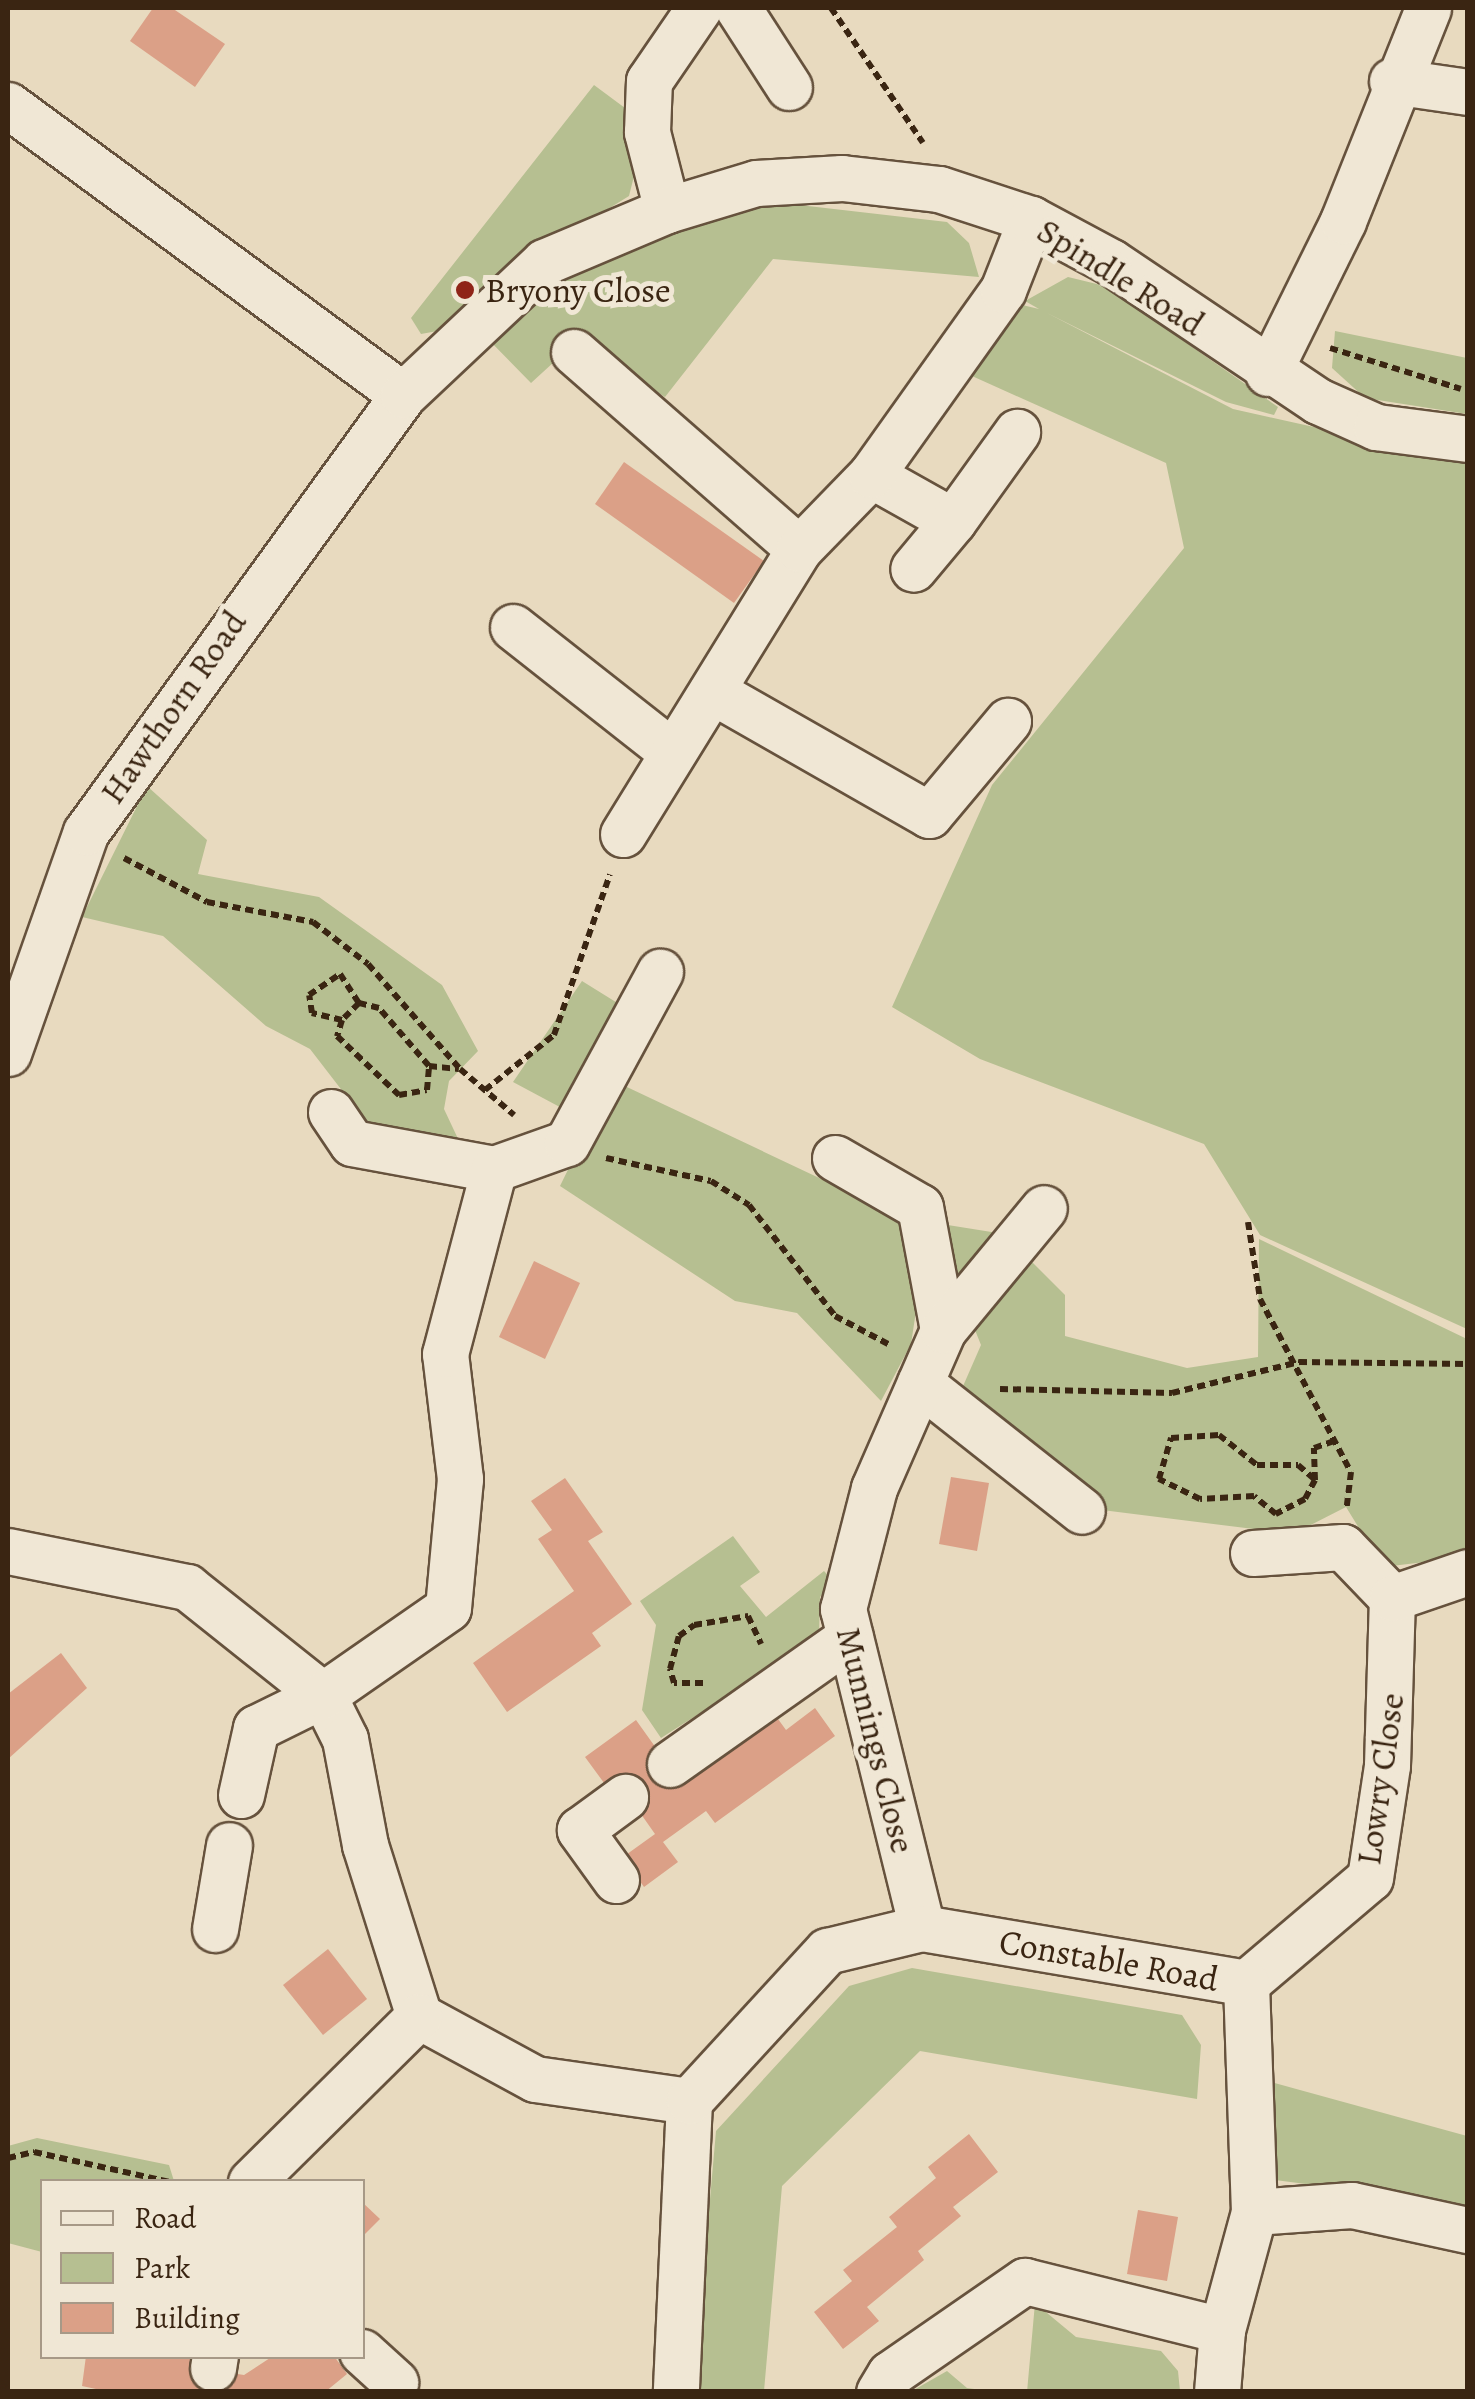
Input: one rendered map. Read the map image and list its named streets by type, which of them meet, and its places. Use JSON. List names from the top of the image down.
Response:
{
  "streets": {
    "street": [
      "Spindle Road",
      "Hawthorn Road",
      "Munnings Close",
      "Lowry Close",
      "Constable Road"
    ]
  },
  "crossings": [
    ["Spindle Road", "Hawthorn Road"],
    ["Munnings Close", "Constable Road"],
    ["Lowry Close", "Constable Road"]
  ],
  "places": ["Bryony Close"],
  "legend": ["Road", "Park", "Building"]
}
